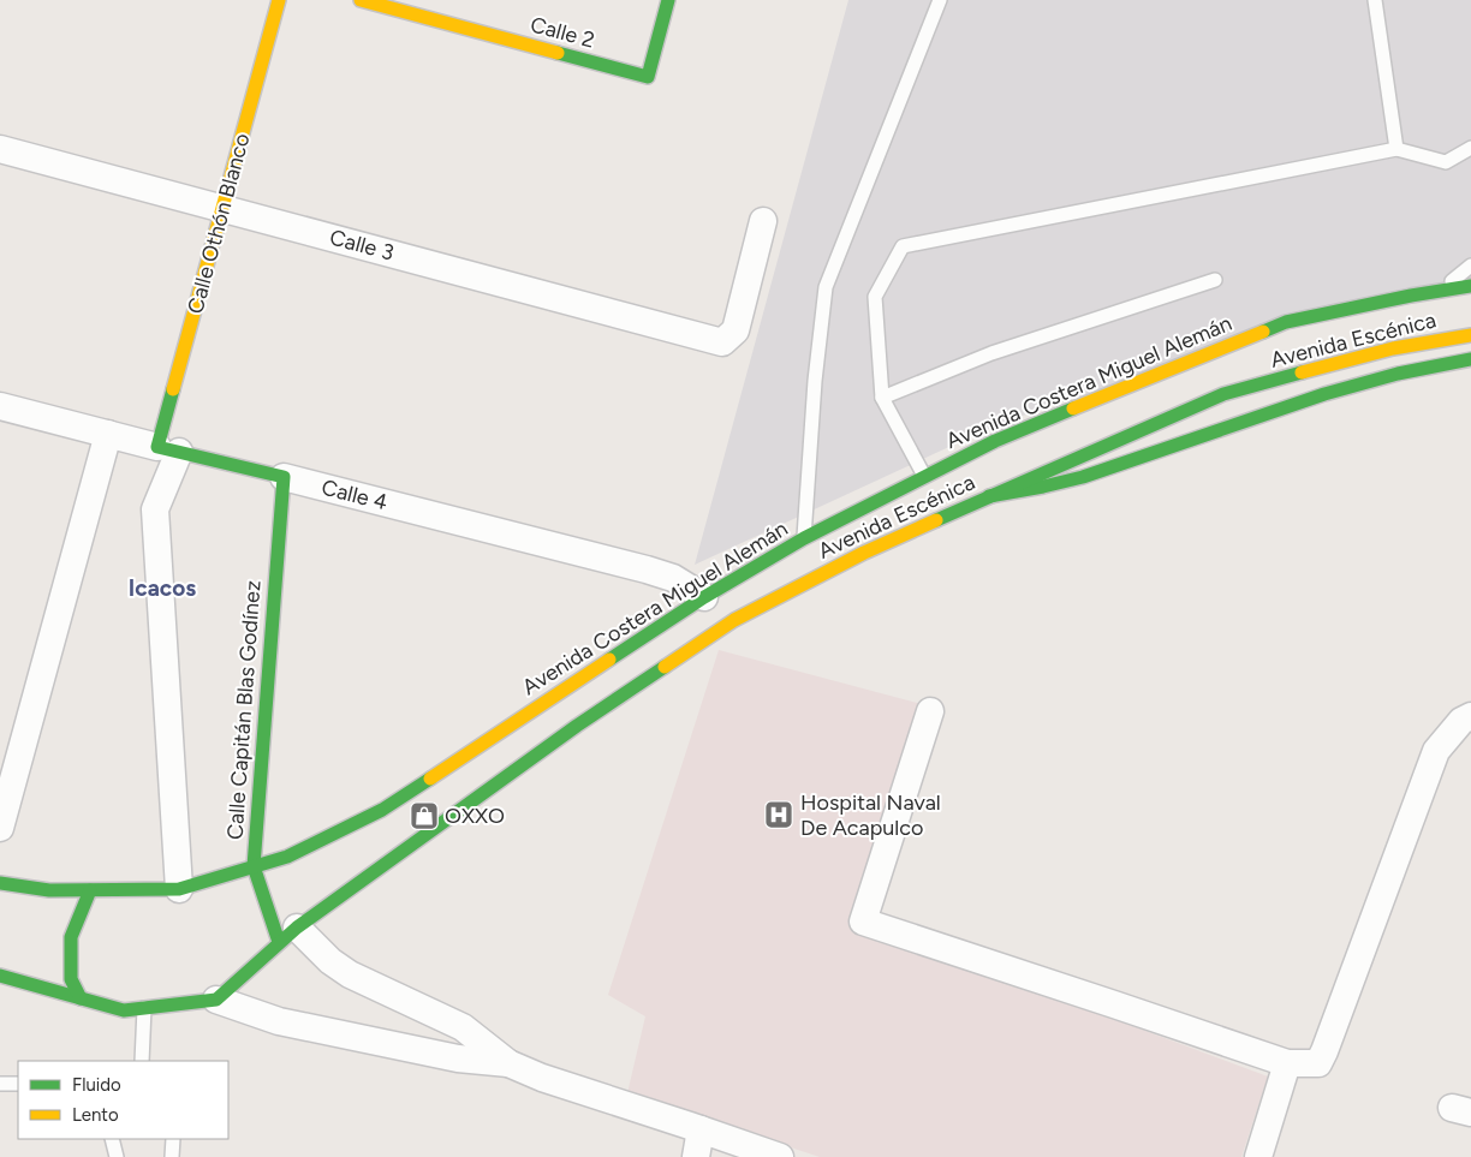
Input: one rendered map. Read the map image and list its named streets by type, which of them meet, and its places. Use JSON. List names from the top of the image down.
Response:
{
  "streets": {
    "main road": [
      "Calle 2",
      "Calle Othón Blanco",
      "Avenida Escénica",
      "Avenida Costera Miguel Alemán",
      "Calle 4",
      "Calle Capitán Blas Godínez"
    ],
    "street": ["Calle 3"]
  },
  "crossings": [
    ["Calle Othón Blanco", "Calle 3"],
    ["Calle Othón Blanco", "Calle 4"],
    ["Avenida Escénica", "Calle Capitán Blas Godínez"],
    ["Avenida Costera Miguel Alemán", "Calle 4"],
    ["Avenida Costera Miguel Alemán", "Calle Capitán Blas Godínez"],
    ["Calle 4", "Calle Capitán Blas Godínez"]
  ],
  "districts": ["Icacos"],
  "places": {
    "hospital": ["Hospital Naval De Acapulco"],
    "shop": ["OXXO"]
  },
  "legend": ["Fluido", "Lento"]
}
